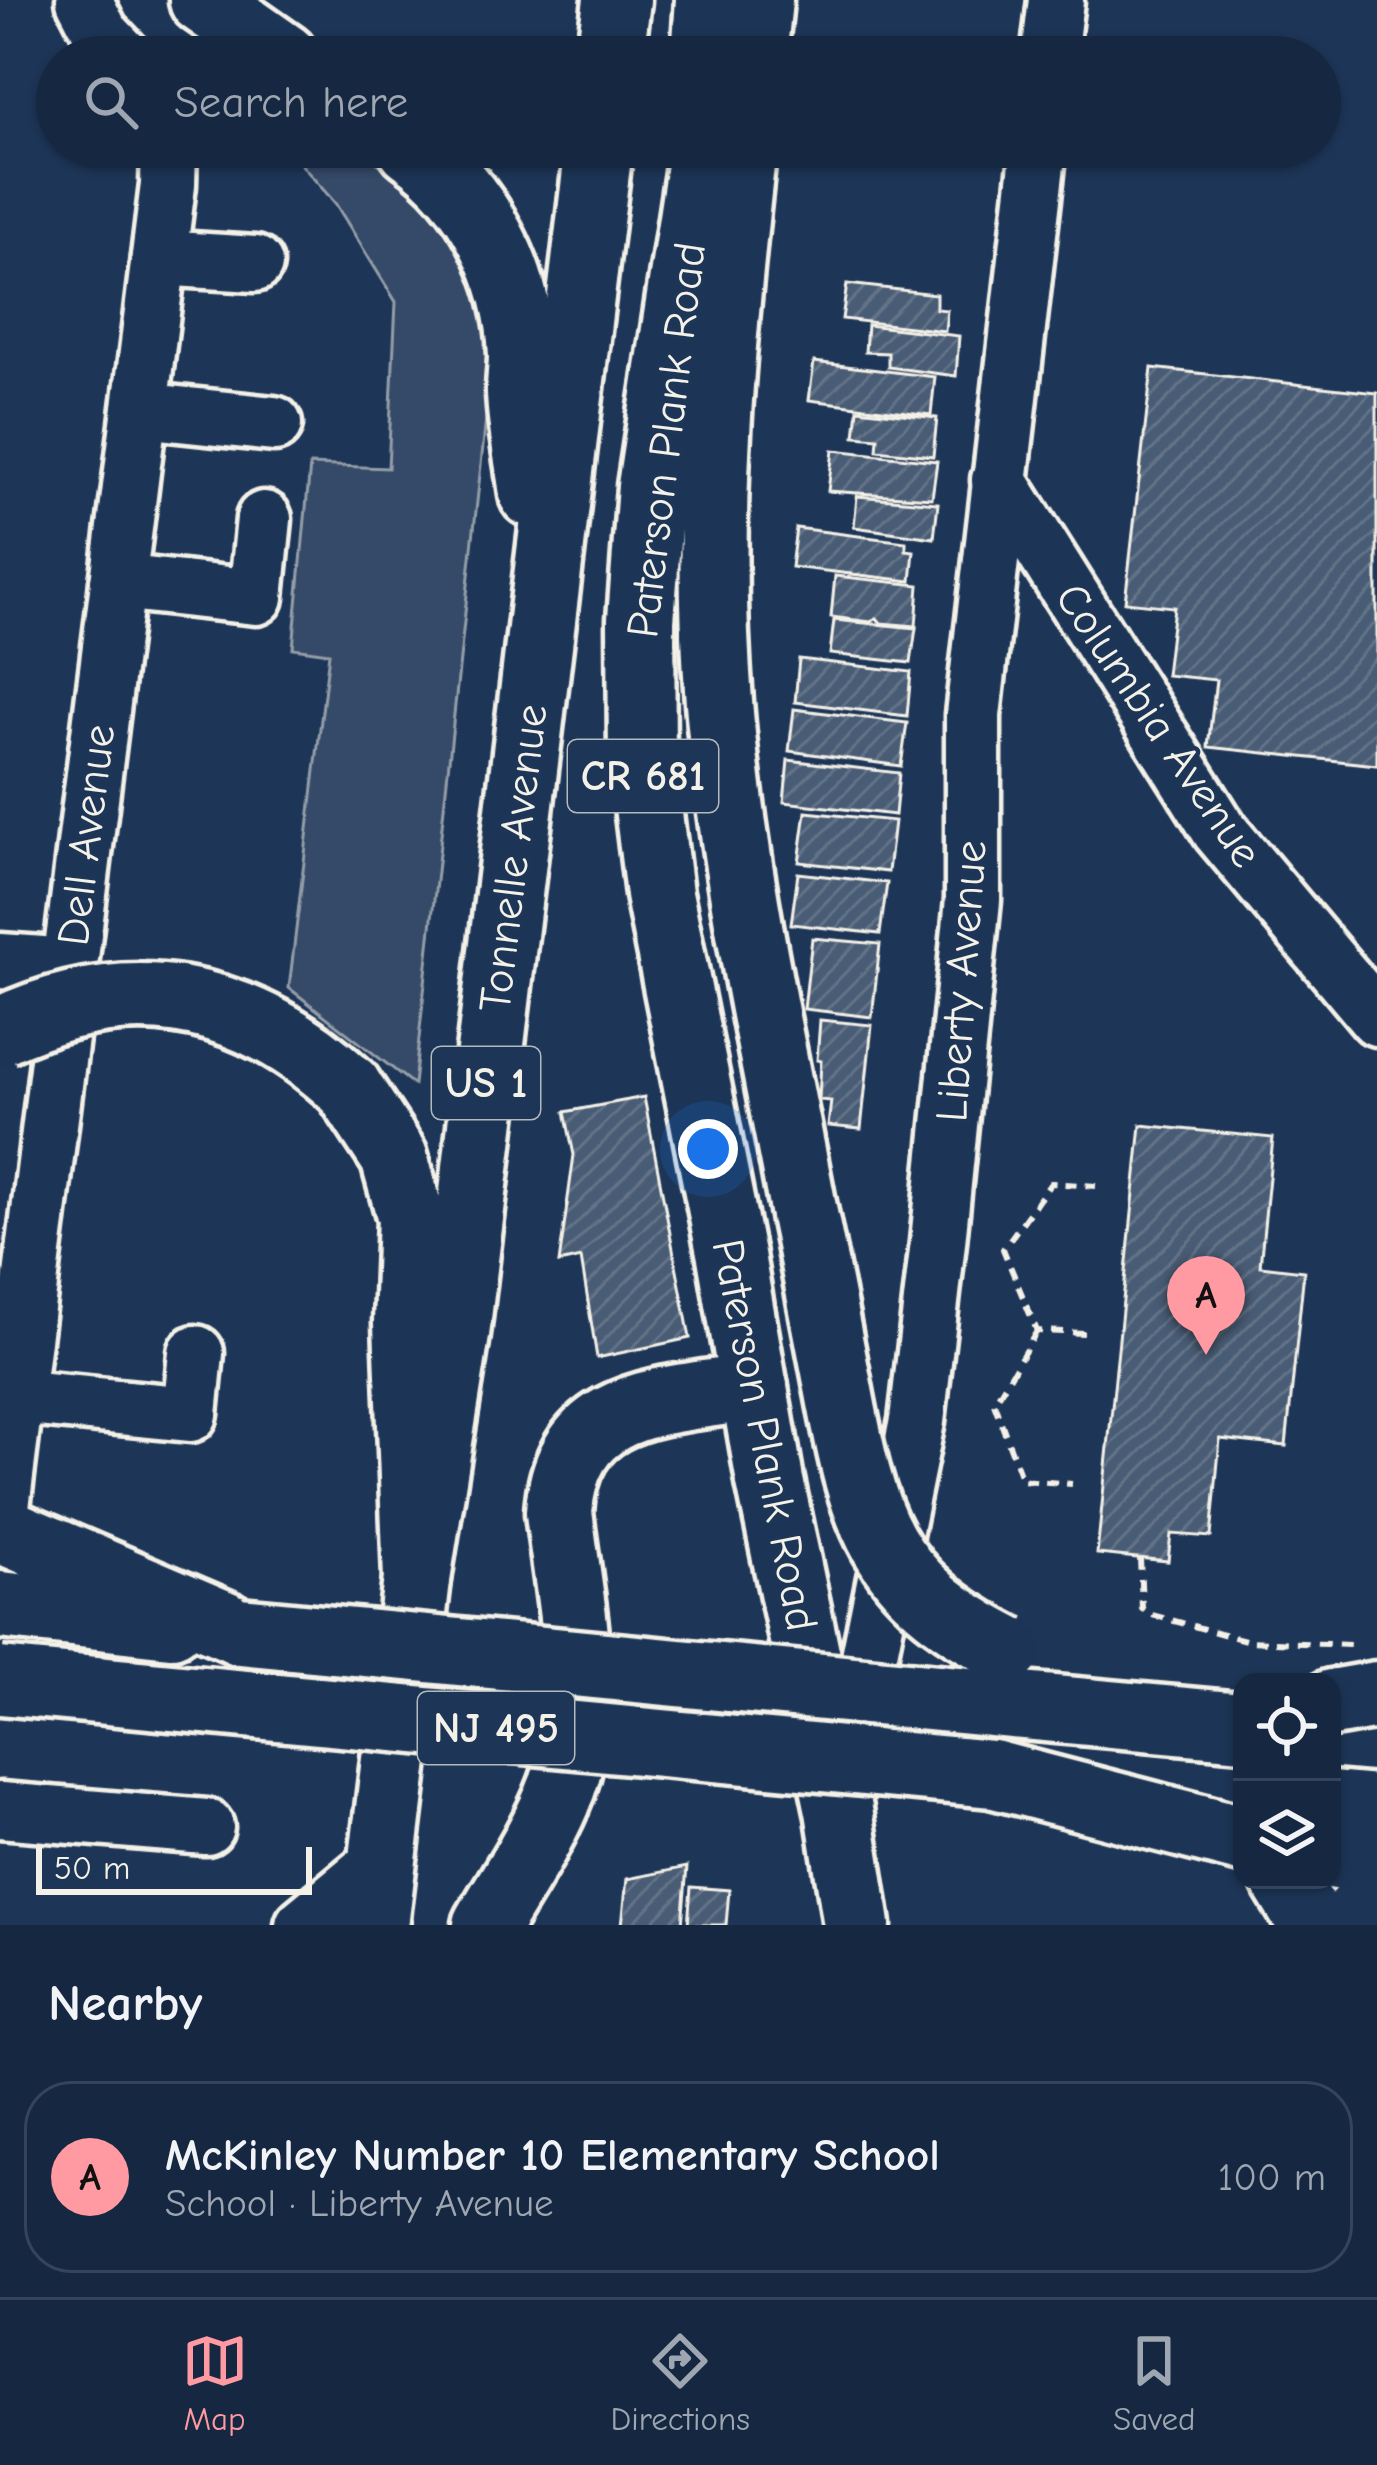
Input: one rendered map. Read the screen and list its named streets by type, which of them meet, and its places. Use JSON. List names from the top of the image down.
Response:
{
  "streets": {
    "main road": [
      "Paterson Plank Road",
      "CR 681",
      "Tonnelle Avenue",
      "US 1",
      "NJ 495"
    ],
    "street": ["Columbia Avenue", "Dell Avenue", "Liberty Avenue"]
  },
  "crossings": [
    ["Paterson Plank Road", "Liberty Avenue"],
    ["Columbia Avenue", "Liberty Avenue"]
  ],
  "scale_bar": "50 m",
  "page": {
    "search": "Search here",
    "pins": "A",
    "scale": "50 m",
    "heading": "Nearby",
    "list": [
      {
        "mark": "A",
        "name": "McKinley Number 10 Elementary School",
        "note": "School · Liberty Avenue",
        "value": "100 m"
      }
    ],
    "nav": ["Map", "Directions", "Saved"]
  }
}
